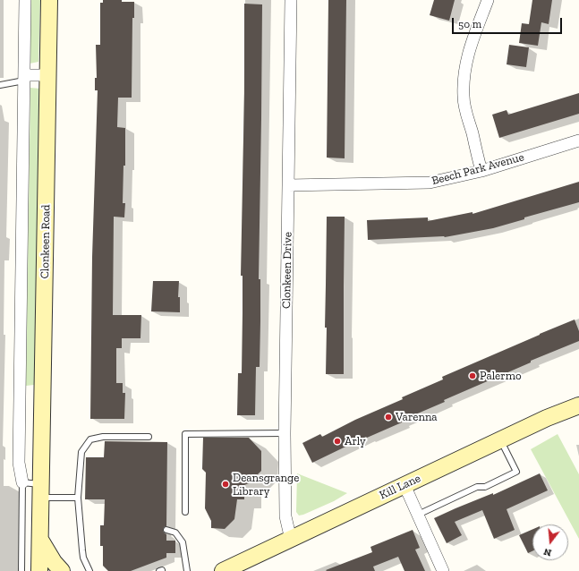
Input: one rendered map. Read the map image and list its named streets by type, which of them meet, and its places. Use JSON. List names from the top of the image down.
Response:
{
  "streets": {
    "main road": ["Clonkeen Road", "Kill Lane"],
    "street": ["Beech Park Avenue", "Clonkeen Drive"]
  },
  "crossings": [
    ["Beech Park Avenue", "Clonkeen Drive"],
    ["Clonkeen Drive", "Kill Lane"]
  ],
  "places": [
    "Palermo",
    "Varenna",
    "Arly",
    "Deansgrange Library"
  ],
  "scale_bar": "50 m",
  "north": "bottom"
}
